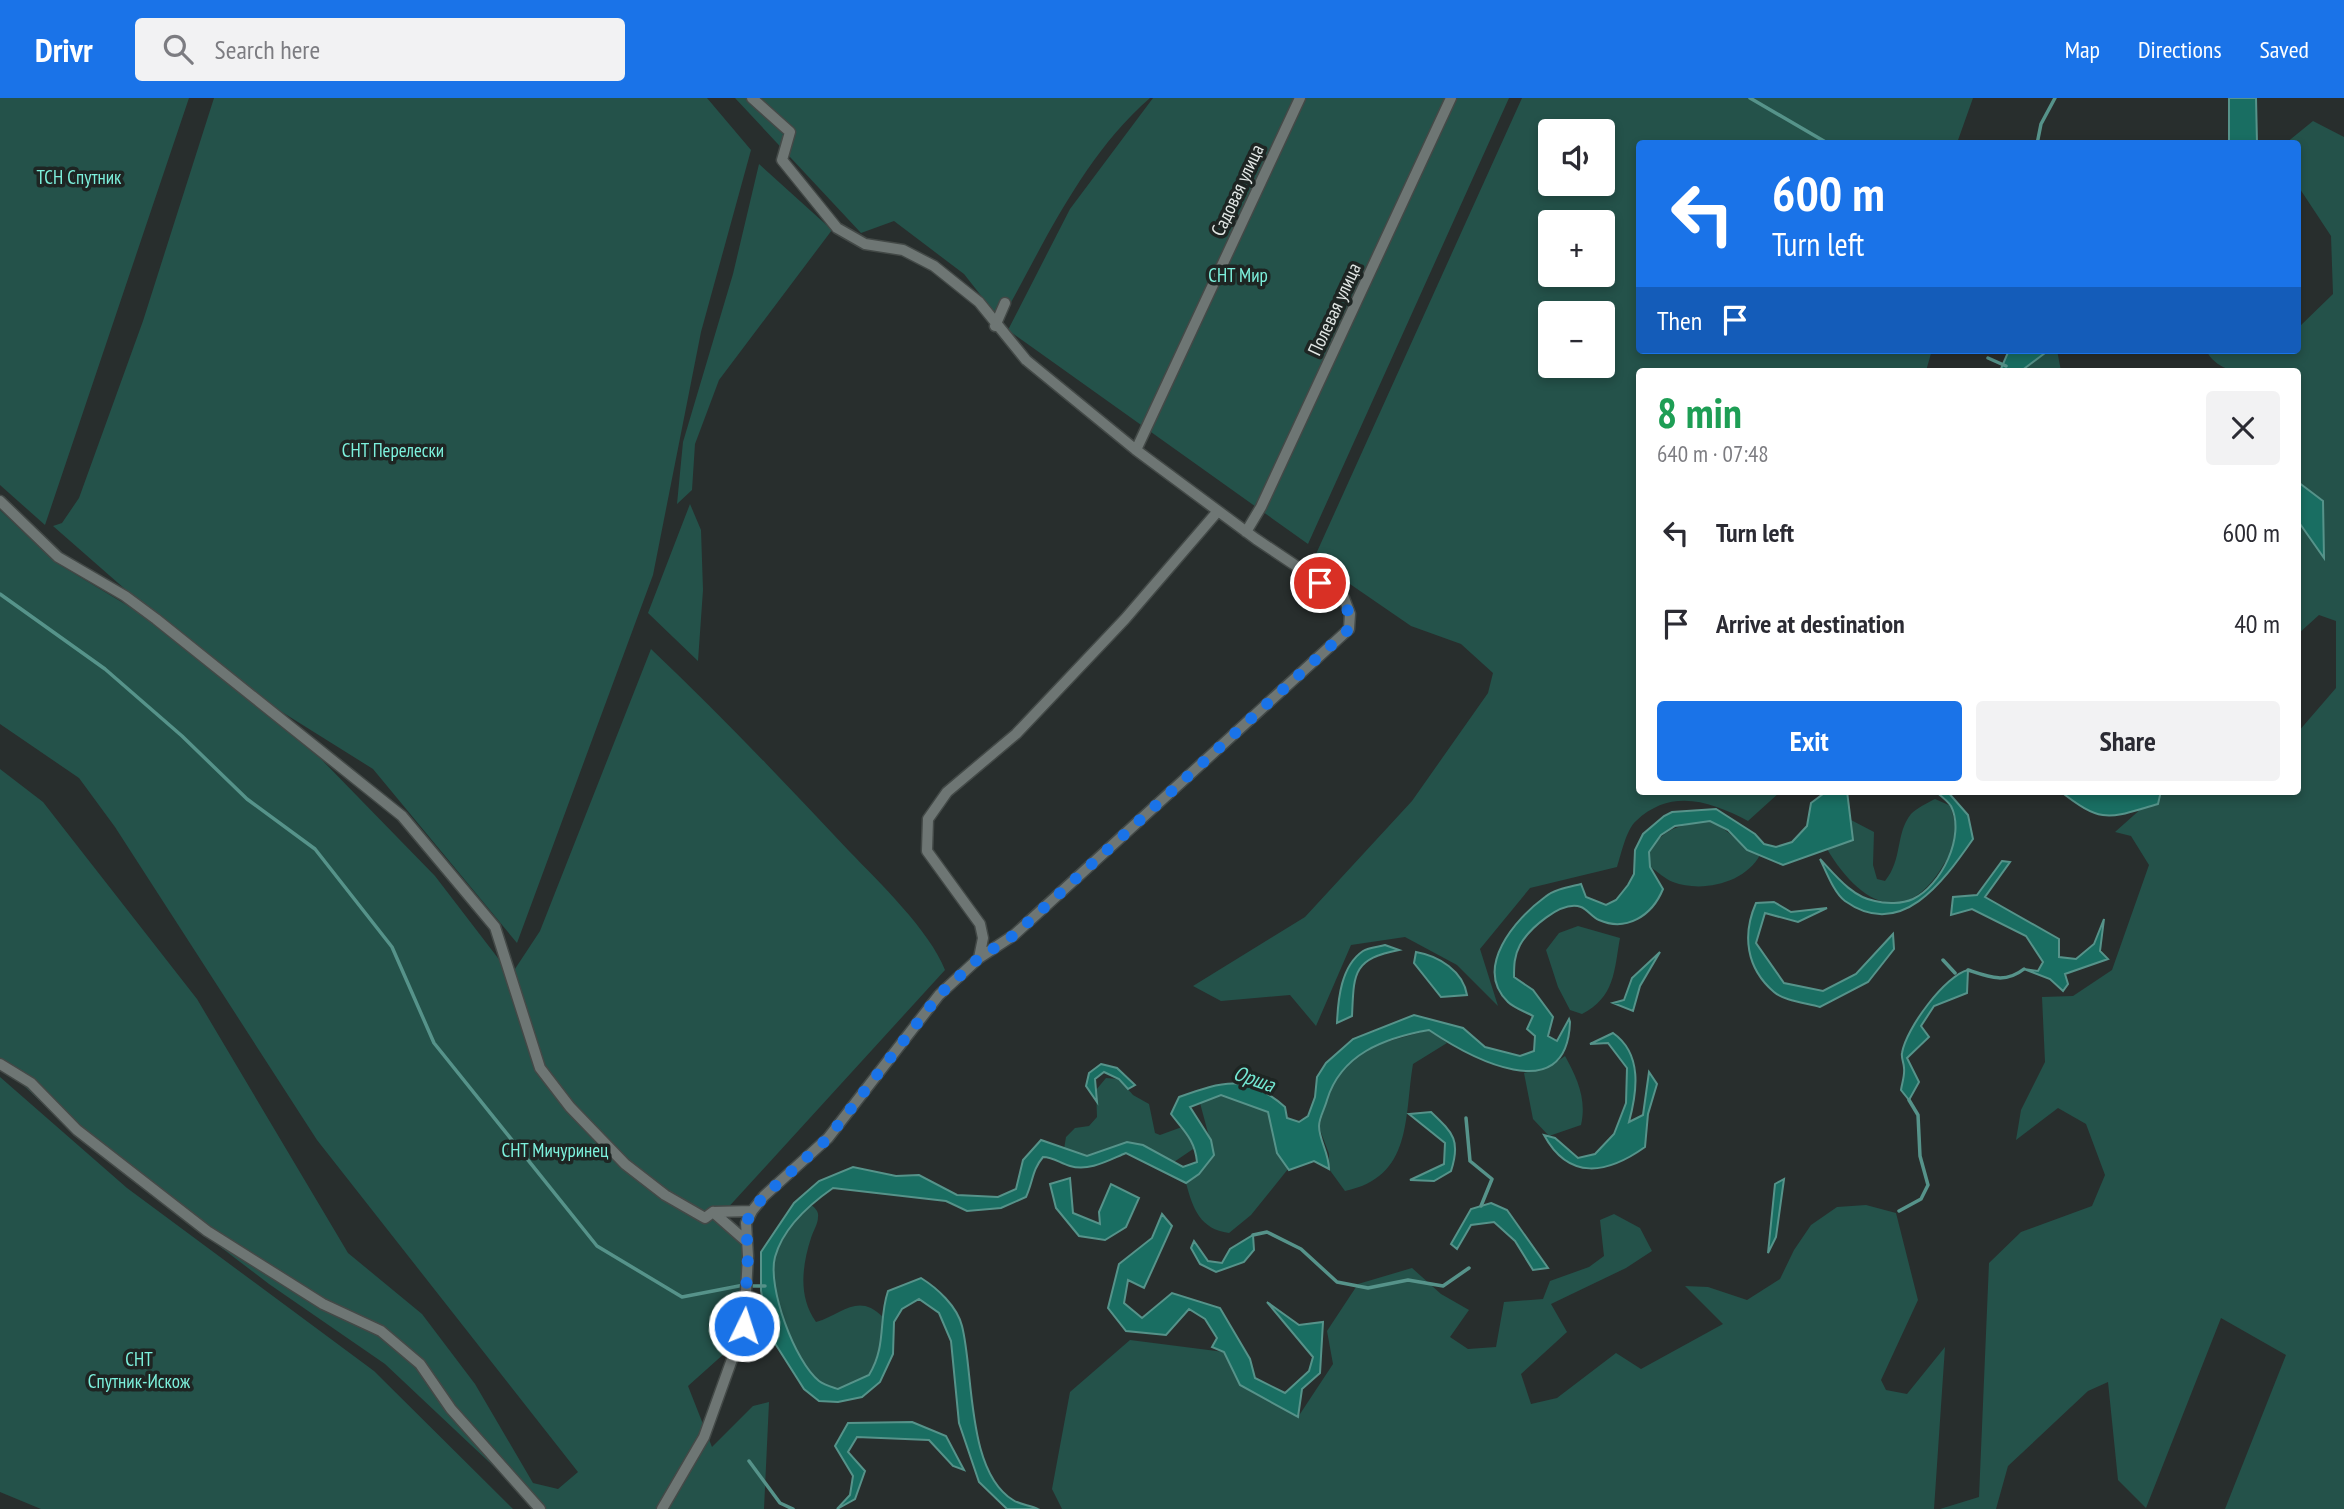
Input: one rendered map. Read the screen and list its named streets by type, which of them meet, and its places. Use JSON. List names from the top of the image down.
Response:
{
  "streets": {
    "street": ["Садовая улица", "Полевая улица"]
  },
  "water": ["Орша"],
  "parks": [
    "ТСН Спутник",
    "СНТ Мир",
    "СНТ Перелески",
    "СНТ Мичуринец",
    "СНТ Спутник-Искож"
  ],
  "page": {
    "header": "Drivr",
    "search": "Search here",
    "nav": ["Map", "Directions", "Saved"],
    "map_buttons": ["+", "−"],
    "turn": ["600 m", "Turn left"],
    "then": "Then",
    "heading": ["8 min", "640 m · 07:48"],
    "list": [
      {
        "name": "Turn left",
        "value": "600 m"
      },
      {
        "name": "Arrive at destination",
        "value": "40 m"
      }
    ],
    "buttons": ["Exit", "Share"]
  }
}
